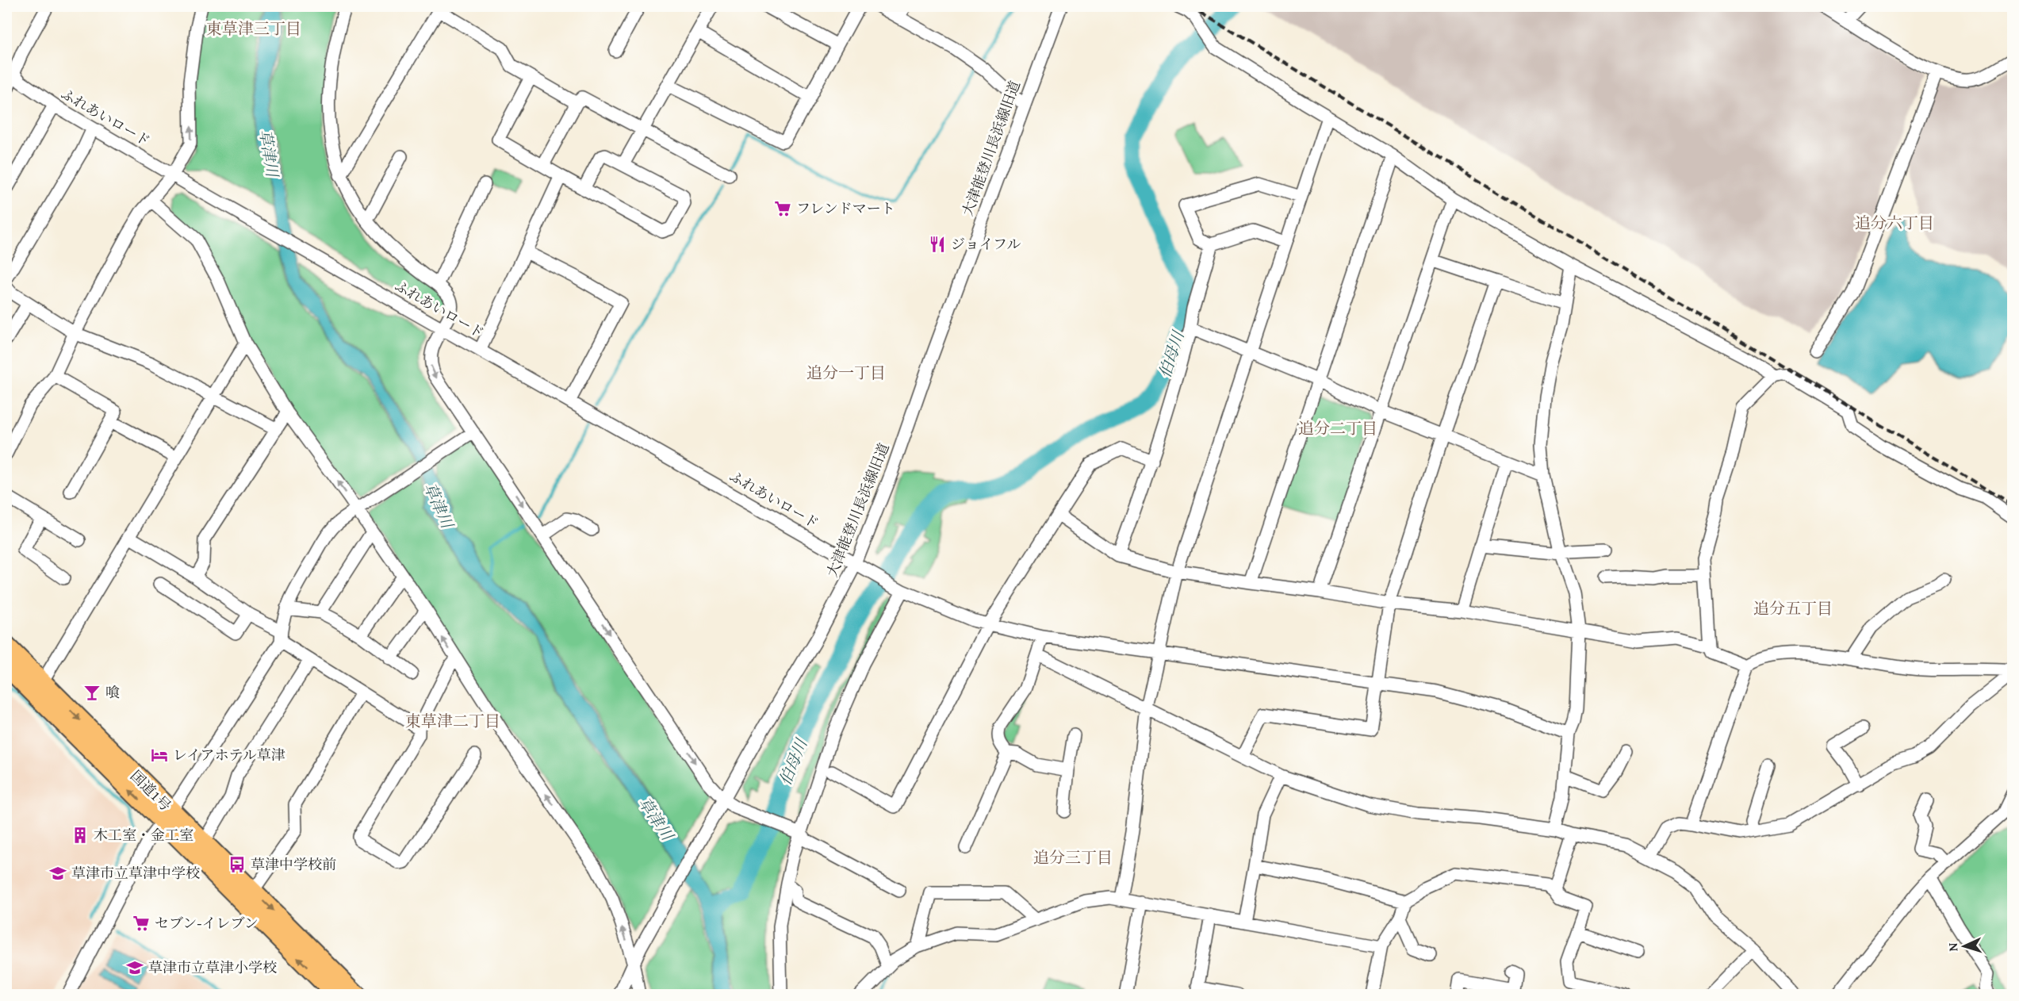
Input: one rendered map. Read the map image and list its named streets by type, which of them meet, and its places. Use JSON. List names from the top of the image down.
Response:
{
  "streets": {
    "highway": ["国道1号"],
    "street": ["ふれあいロード", "大津能登川長浜線旧道"]
  },
  "crossings": [
    ["ふれあいロード", "大津能登川長浜線旧道"]
  ],
  "districts": [
    "東草津三丁目",
    "追分六丁目",
    "追分一丁目",
    "追分二丁目",
    "追分五丁目",
    "東草津二丁目",
    "追分三丁目"
  ],
  "water": ["草津川", "伯母川"],
  "places": {
    "supermarket": ["フレンドマート", "セブン-イレブン"],
    "restaurant": ["ジョイフル"],
    "bar": ["喰"],
    "hotel": ["レイアホテル草津"],
    "building": ["木工室・金工室"],
    "bus stop": ["草津中学校前"],
    "school or university": ["草津市立草津中学校", "草津市立草津小学校"]
  },
  "north": "left"
}
